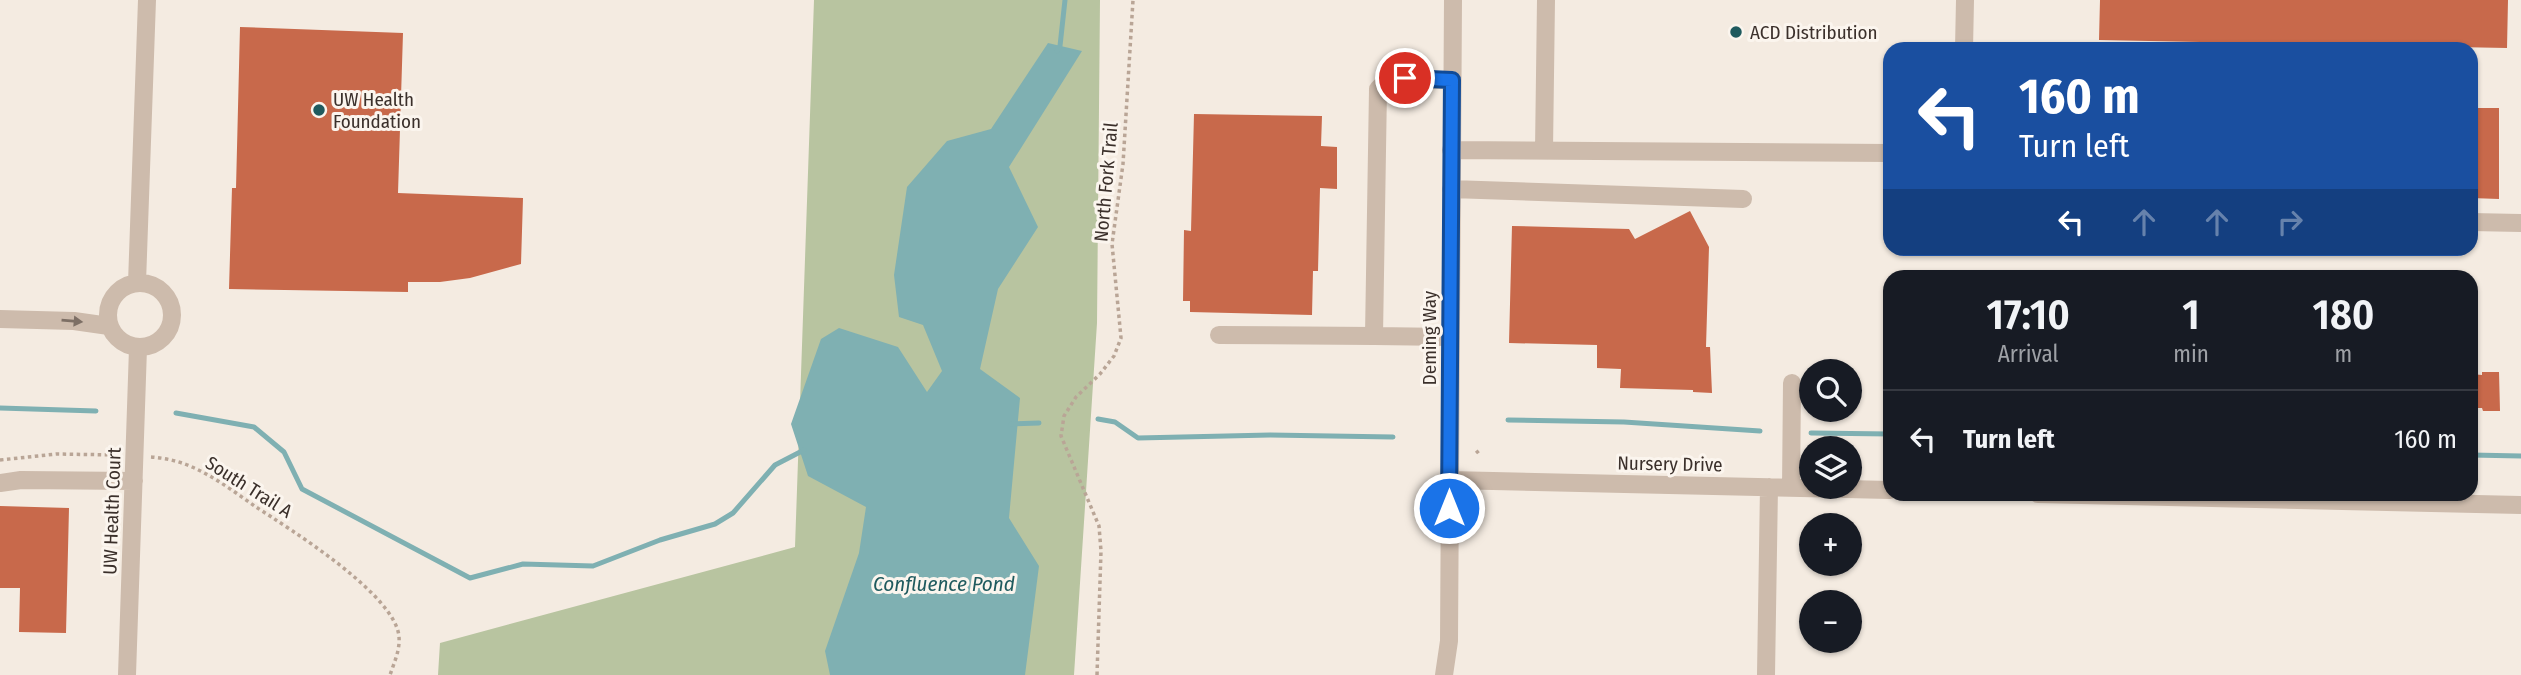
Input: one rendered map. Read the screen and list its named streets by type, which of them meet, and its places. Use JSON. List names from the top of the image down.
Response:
{
  "streets": {
    "street": ["Deming Way", "Nursery Drive", "UW Health Court"],
    "path": ["North Fork Trail", "South Trail A"]
  },
  "crossings": [
    ["Deming Way", "Nursery Drive"],
    ["South Trail A", "UW Health Court"]
  ],
  "water": ["Confluence Pond"],
  "places": ["ACD Distribution", "UW Health Foundation"],
  "page": {
    "turn": ["160 m", "Turn left"],
    "eta": [
      "17:10",
      "Arrival",
      "1",
      "min",
      "180",
      "m"
    ],
    "map_buttons": ["+", "−"],
    "list": [
      {
        "name": "Turn left",
        "value": "160 m"
      }
    ]
  }
}
